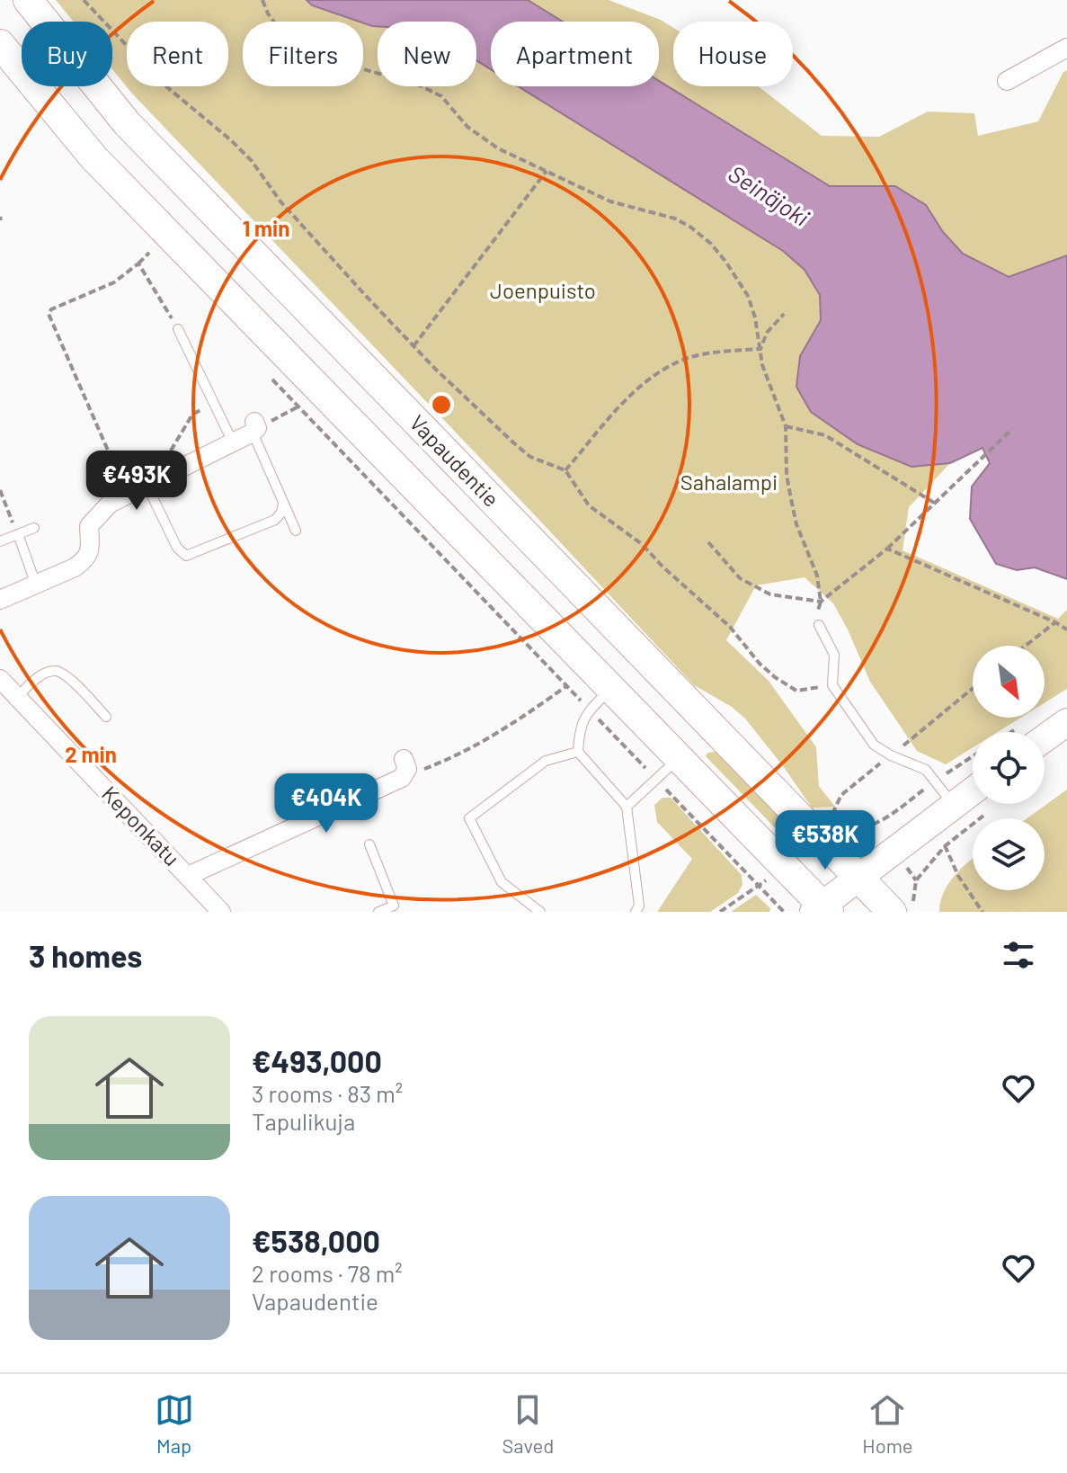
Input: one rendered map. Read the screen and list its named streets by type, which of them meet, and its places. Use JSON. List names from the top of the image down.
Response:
{
  "streets": {
    "main road": ["Vapaudentie"],
    "street": ["Keponkatu"]
  },
  "water": ["Seinäjoki"],
  "parks": ["Joenpuisto", "Sahalampi"],
  "north": "bottom right",
  "page": {
    "chip": [
      "Buy",
      "Rent",
      "Filters",
      "New",
      "Apartment",
      "House"
    ],
    "price": ["€493K", "€404K", "€538K"],
    "heading": "3 homes",
    "list": [
      {
        "name": "€493,000",
        "note": "3 rooms · 83 m² · Tapulikuja"
      },
      {
        "name": "€538,000",
        "note": "2 rooms · 78 m² · Vapaudentie"
      }
    ],
    "tabs": ["Map", "Saved", "Home"]
  },
  "rings": ["1 min", "2 min"]
}
